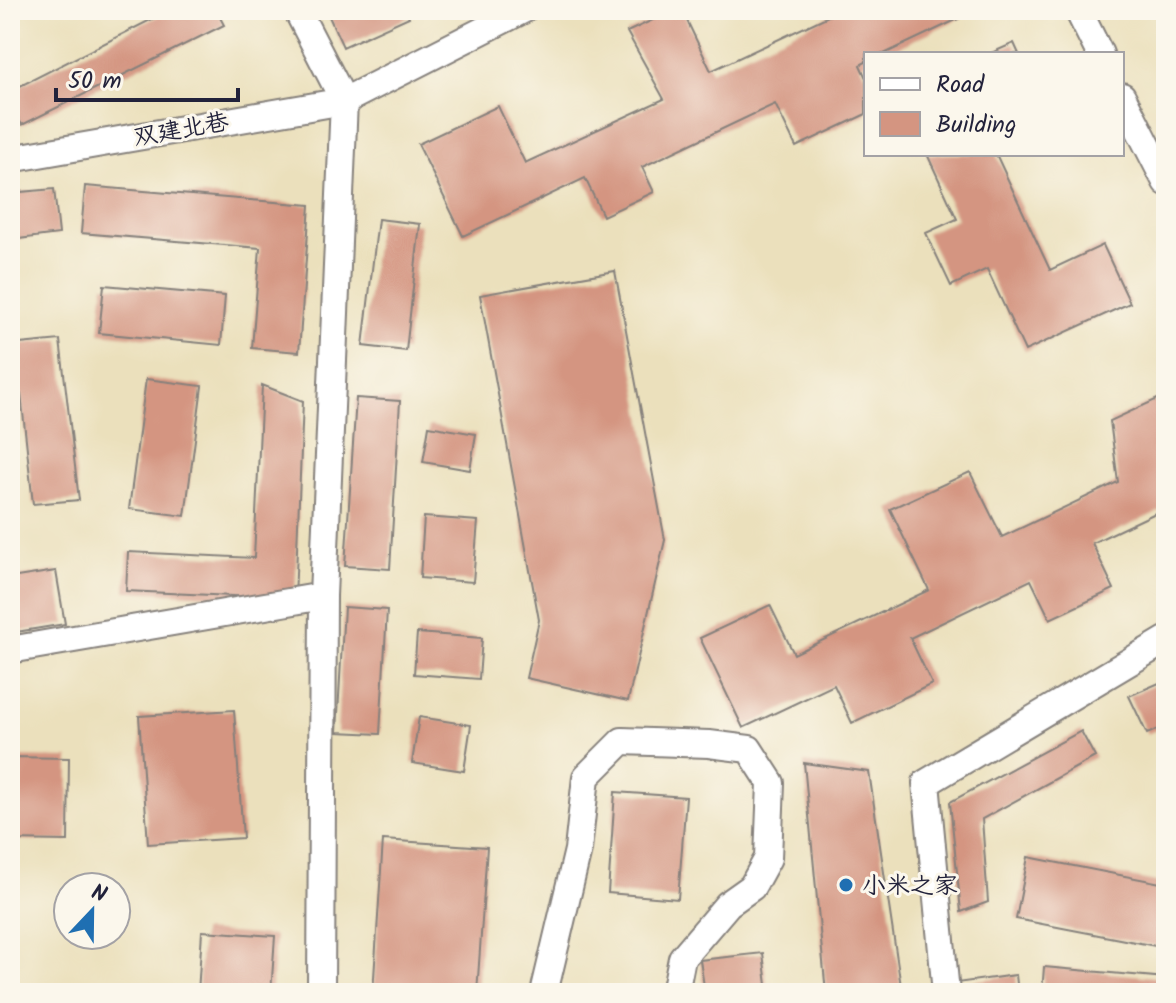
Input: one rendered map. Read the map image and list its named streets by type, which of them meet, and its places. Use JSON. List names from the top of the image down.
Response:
{
  "streets": {
    "street": ["双建北巷"]
  },
  "places": ["小米之家"],
  "legend": ["Road", "Building"],
  "scale_bar": "50 m",
  "north": "top"
}
